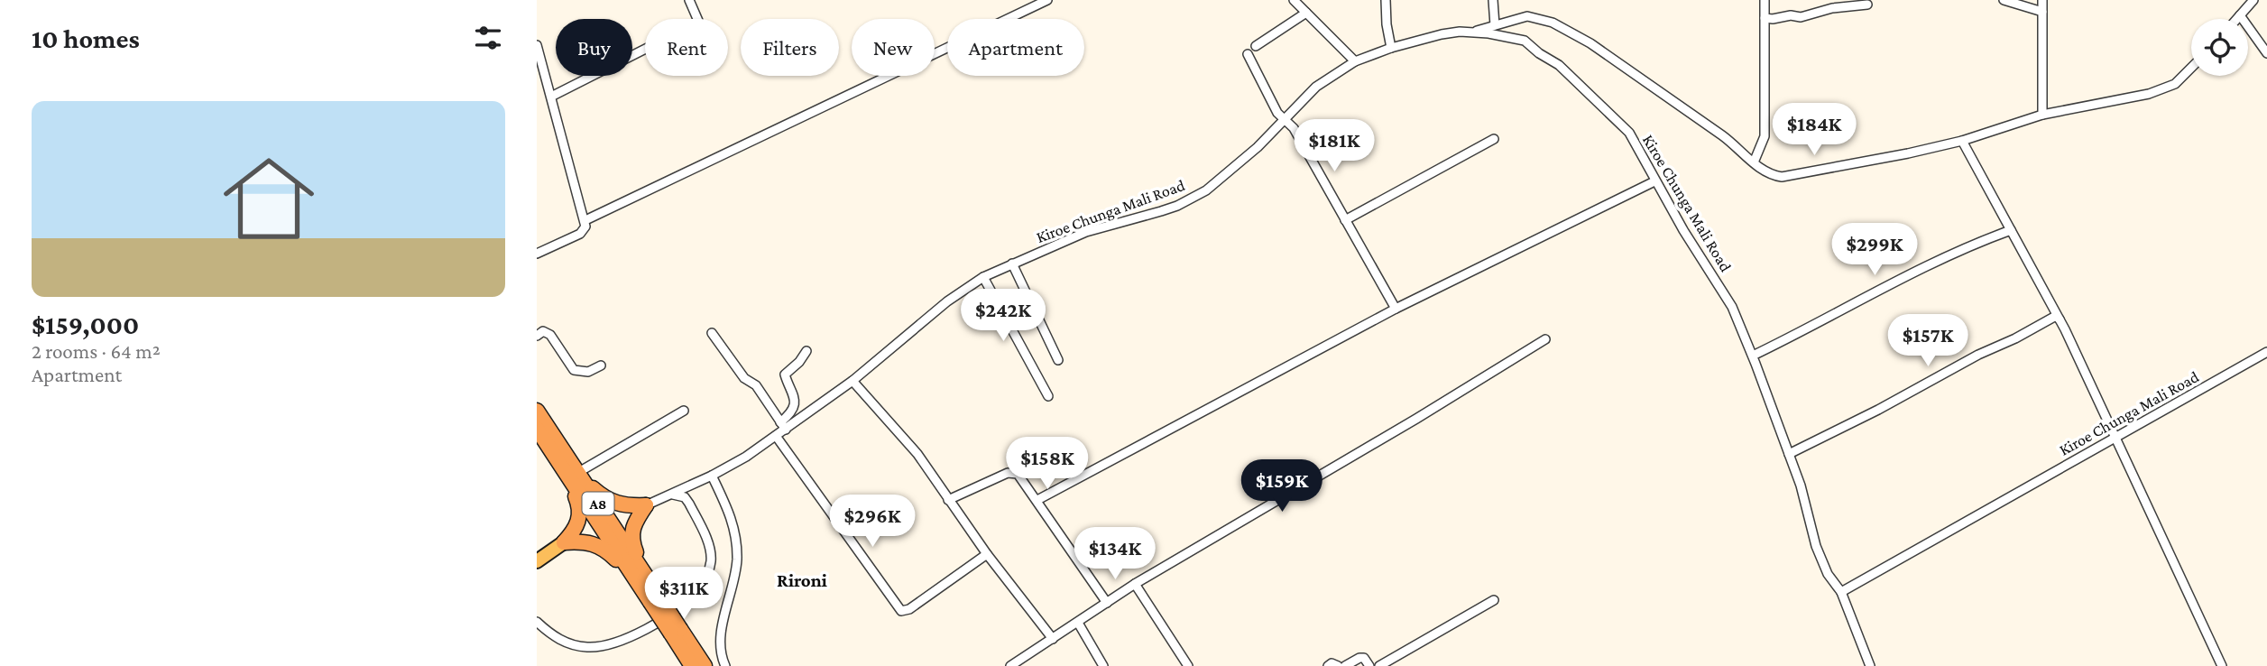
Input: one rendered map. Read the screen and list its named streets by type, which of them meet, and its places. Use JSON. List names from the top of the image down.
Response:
{
  "streets": {
    "highway": ["A8"],
    "street": ["Kiroe Chunga Mali Road"]
  },
  "districts": ["Rironi"],
  "page": {
    "heading": "10 homes",
    "chip": [
      "Buy",
      "Rent",
      "Filters",
      "New",
      "Apartment"
    ],
    "list": [
      {
        "name": "$159,000",
        "note": "2 rooms · 64 m² · Apartment"
      }
    ],
    "price": [
      "$184K",
      "$181K",
      "$299K",
      "$242K",
      "$157K",
      "$158K",
      "$159K",
      "$296K",
      "$134K",
      "$311K"
    ]
  }
}
